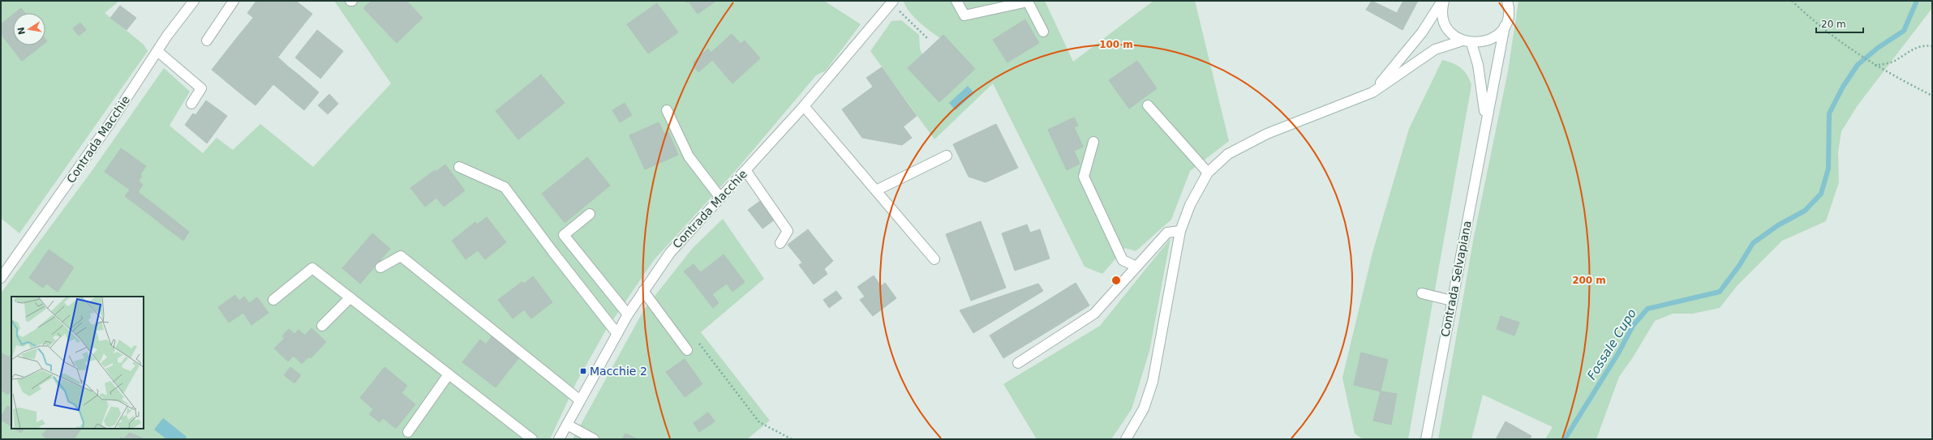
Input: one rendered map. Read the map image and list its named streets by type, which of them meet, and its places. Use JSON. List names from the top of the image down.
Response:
{
  "streets": {
    "main road": ["Contrada Macchie", "Contrada Selvapiana"]
  },
  "water": ["Fossale Cupo"],
  "places": {
    "transit": ["Macchie 2"]
  },
  "scale_bar": "20 m",
  "north": "left",
  "rings": ["100 m", "200 m"]
}
